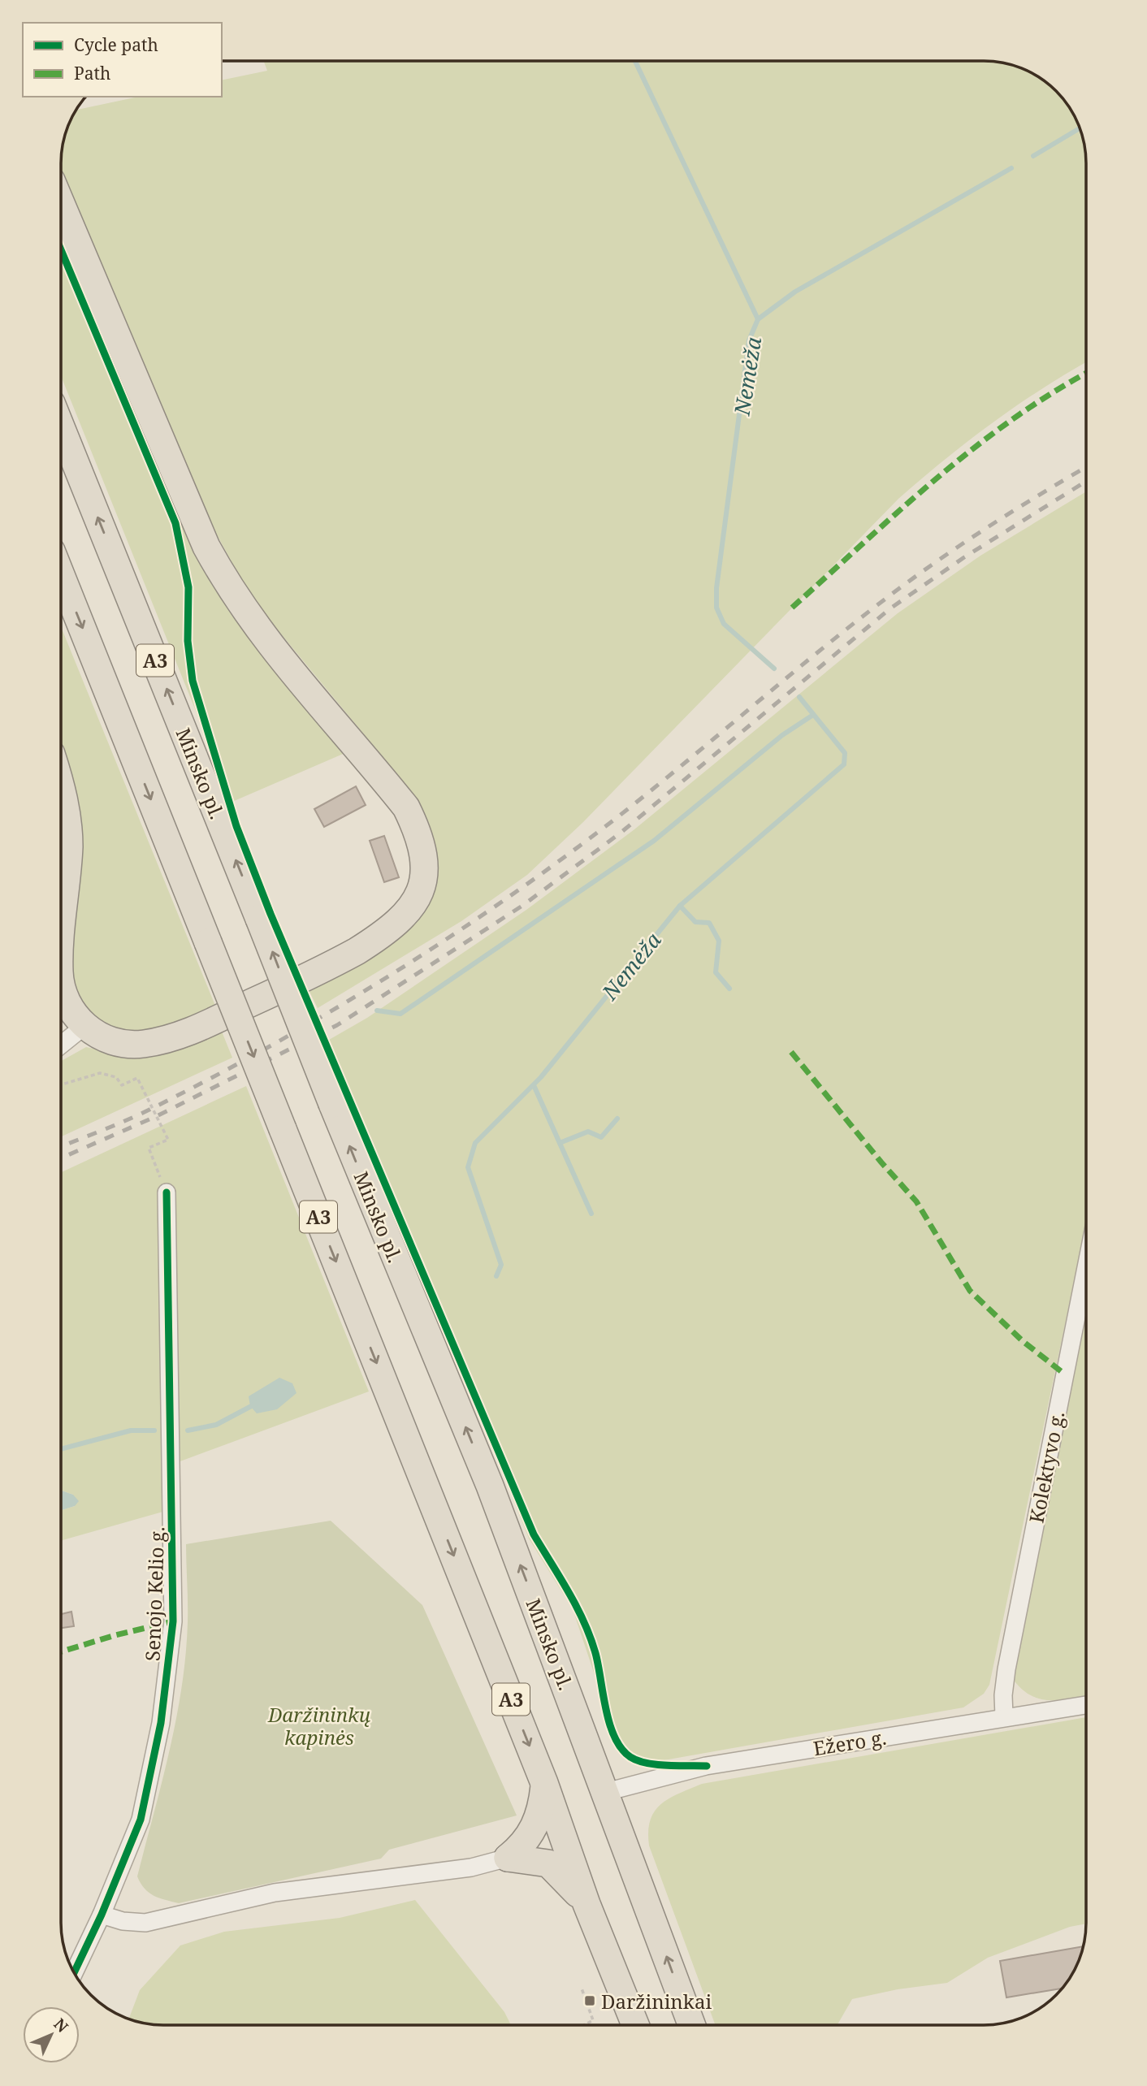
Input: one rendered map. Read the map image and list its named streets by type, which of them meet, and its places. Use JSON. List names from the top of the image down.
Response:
{
  "streets": {
    "highway": ["A3", "Minsko pl."],
    "street": ["Kolektyvo g.", "Senojo Kelio g.", "Ežero g."]
  },
  "crossings": [
    ["Minsko pl.", "Ežero g."],
    ["Kolektyvo g.", "Ežero g."]
  ],
  "water": ["Nemėža"],
  "parks": ["Daržininkų kapinės"],
  "places": {
    "transit": ["Daržininkai"]
  },
  "legend": ["Cycle path", "Path"],
  "north": "top right"
}
